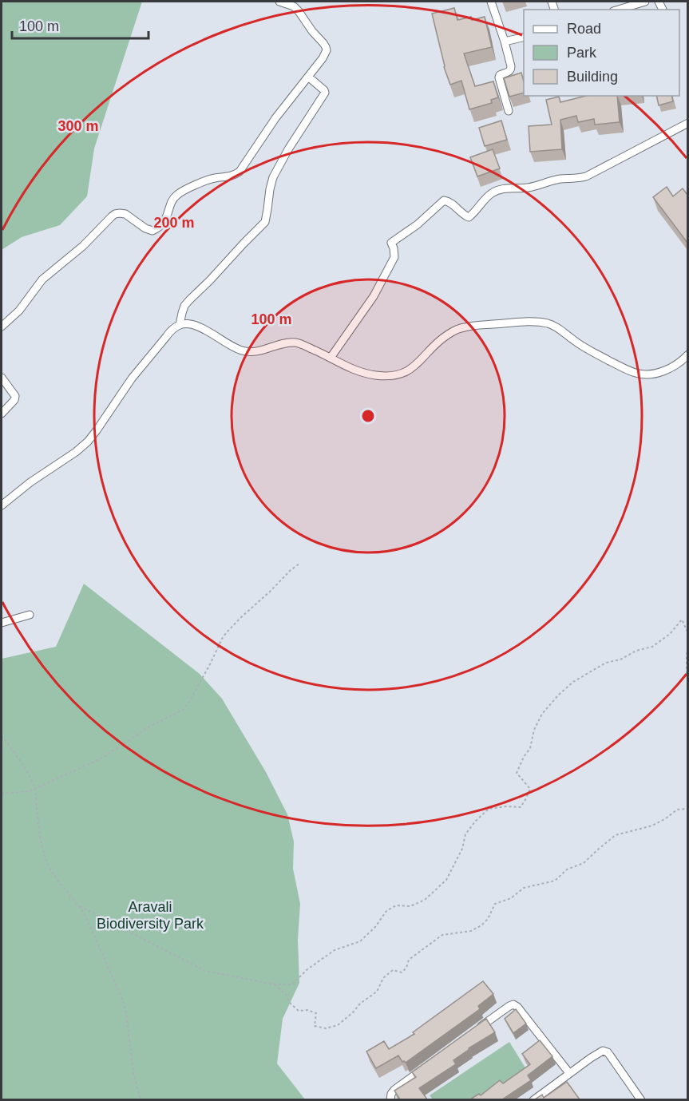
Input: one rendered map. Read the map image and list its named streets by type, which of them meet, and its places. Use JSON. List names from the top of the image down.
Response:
{
  "parks": ["Aravali Biodiversity Park"],
  "legend": ["Road", "Park", "Building"],
  "scale_bar": "100 m",
  "rings": ["300 m", "200 m", "100 m"]
}
